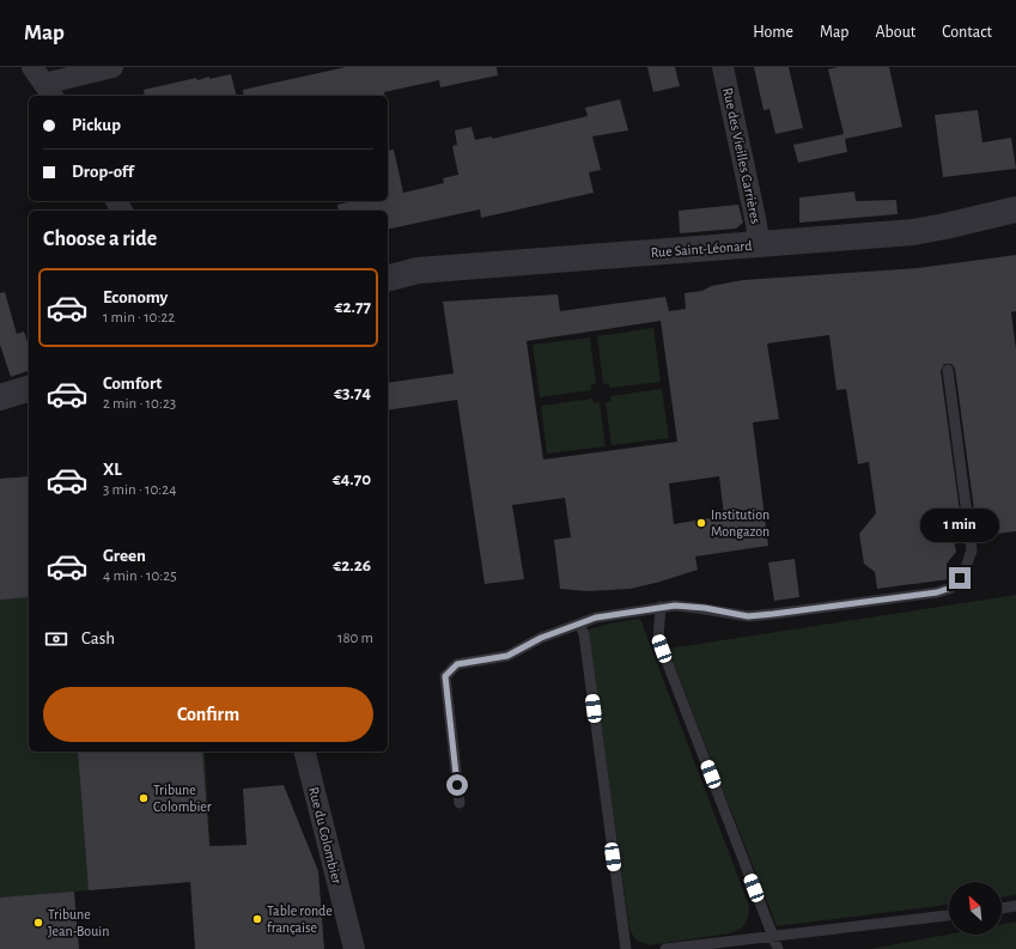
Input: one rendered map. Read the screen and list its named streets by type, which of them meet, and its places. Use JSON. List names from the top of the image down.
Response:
{
  "streets": {
    "street": ["Rue des Vieilles Carrières", "Rue Saint-Léonard", "Rue du Colombier"]
  },
  "crossings": [
    ["Rue des Vieilles Carrières", "Rue Saint-Léonard"]
  ],
  "places": [
    "Institution Mongazon",
    "Tribune Colombier",
    "Table ronde française",
    "Tribune Jean-Bouin"
  ],
  "north": "top left",
  "page": {
    "header": "Map",
    "nav": [
      "Home",
      "Map",
      "About",
      "Contact"
    ],
    "banner": ["Pickup", "Drop-off"],
    "heading": "Choose a ride",
    "list": [
      {
        "name": "Economy",
        "note": "1 min · 10:22",
        "value": "€2.77"
      },
      {
        "name": "Comfort",
        "note": "2 min · 10:23",
        "value": "€3.74"
      },
      {
        "name": "XL",
        "note": "3 min · 10:24",
        "value": "€4.70"
      },
      {
        "name": "Green",
        "note": "4 min · 10:25",
        "value": "€2.26"
      }
    ],
    "bubble": "1 min",
    "pay": ["Cash", "180 m"],
    "buttons": "Confirm"
  }
}
